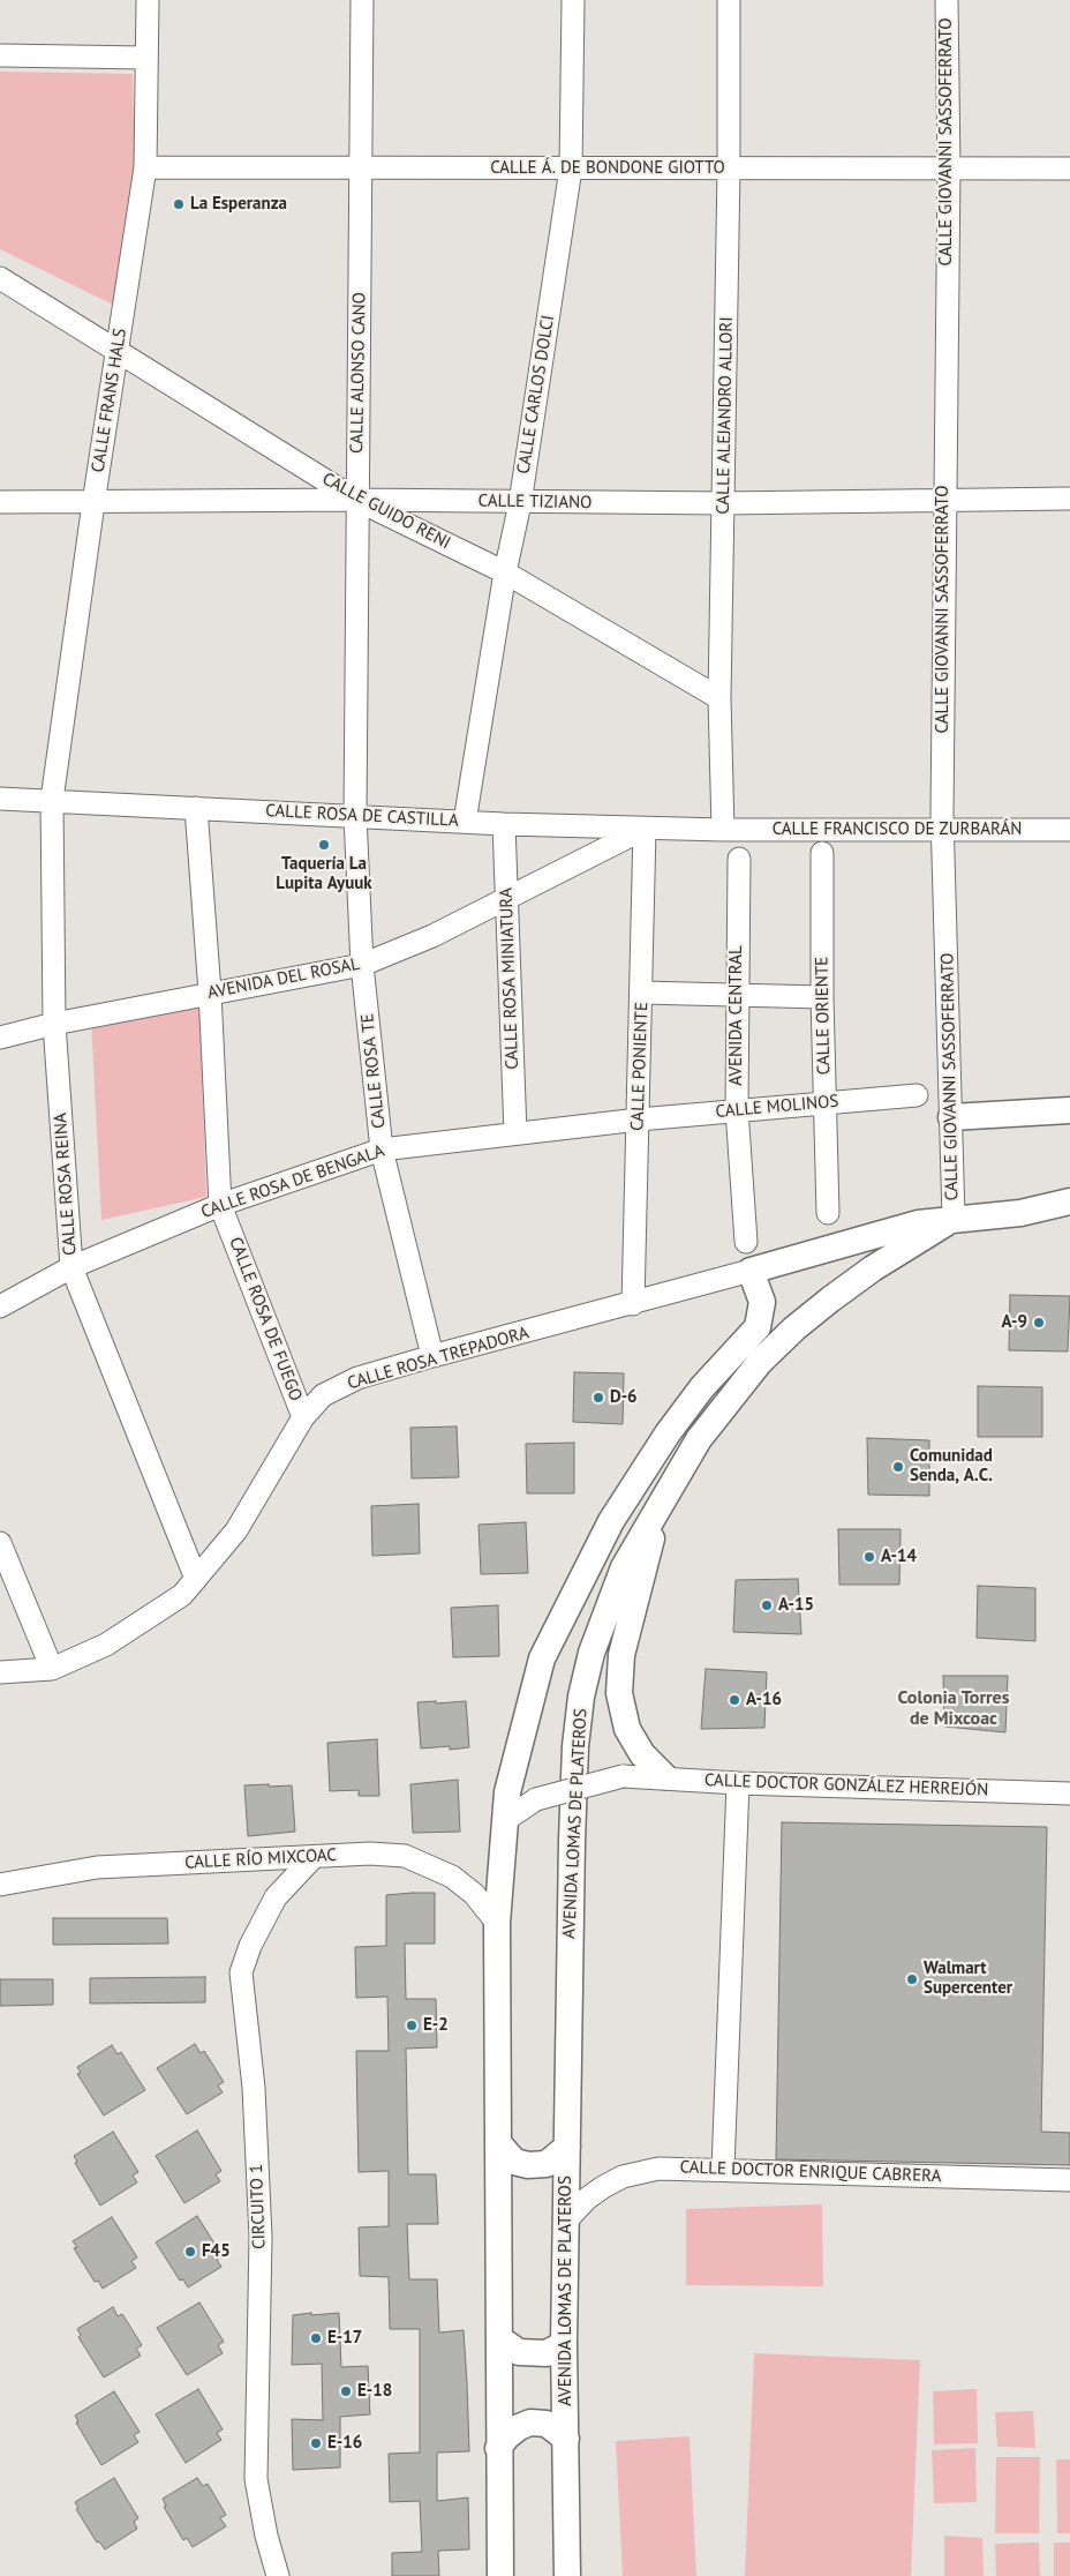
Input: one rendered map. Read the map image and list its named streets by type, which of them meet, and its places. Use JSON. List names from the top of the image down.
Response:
{
  "streets": {
    "main road": ["CALLE ROSA TREPADORA", "AVENIDA LOMAS DE PLATEROS"],
    "street": [
      "CALLE GIOVANNI SASSOFERRATO",
      "CALLE Á. DE BONDONE GIOTTO",
      "CALLE ALONSO CANO",
      "CALLE CARLOS DOLCI",
      "CALLE FRANS HALS",
      "CALLE ALEJANDRO ALLORI",
      "CALLE TIZIANO",
      "CALLE GUIDO RENI",
      "CALLE ROSA DE CASTILLA",
      "CALLE FRANCISCO DE ZURBARÁN",
      "AVENIDA DEL ROSAL",
      "CALLE ROSA MINIATURA",
      "AVENIDA CENTRAL",
      "CALLE ORIENTE",
      "CALLE PONIENTE",
      "CALLE ROSA TE",
      "CALLE MOLINOS",
      "CALLE ROSA DE BENGALA",
      "CALLE ROSA REINA",
      "CALLE ROSA DE FUEGO",
      "CALLE DOCTOR GONZÁLEZ HERREJÓN",
      "CALLE RÍO MIXCOAC",
      "CALLE DOCTOR ENRIQUE CABRERA",
      "CIRCUITO 1"
    ]
  },
  "crossings": [
    ["CALLE GIOVANNI SASSOFERRATO", "CALLE Á. DE BONDONE GIOTTO"],
    ["CALLE GIOVANNI SASSOFERRATO", "CALLE TIZIANO"],
    ["CALLE GIOVANNI SASSOFERRATO", "CALLE FRANCISCO DE ZURBARÁN"],
    ["CALLE GIOVANNI SASSOFERRATO", "CALLE ROSA TREPADORA"],
    ["CALLE GIOVANNI SASSOFERRATO", "AVENIDA LOMAS DE PLATEROS"],
    ["CALLE Á. DE BONDONE GIOTTO", "CALLE ALONSO CANO"],
    ["CALLE Á. DE BONDONE GIOTTO", "CALLE CARLOS DOLCI"],
    ["CALLE Á. DE BONDONE GIOTTO", "CALLE FRANS HALS"],
    ["CALLE Á. DE BONDONE GIOTTO", "CALLE ALEJANDRO ALLORI"],
    ["CALLE ALONSO CANO", "CALLE TIZIANO"],
    ["CALLE ALONSO CANO", "CALLE GUIDO RENI"],
    ["CALLE ALONSO CANO", "CALLE ROSA DE CASTILLA"],
    ["CALLE ALONSO CANO", "CALLE ROSA TE"],
    ["CALLE CARLOS DOLCI", "CALLE TIZIANO"],
    ["CALLE CARLOS DOLCI", "CALLE GUIDO RENI"],
    ["CALLE CARLOS DOLCI", "CALLE ROSA DE CASTILLA"],
    ["CALLE FRANS HALS", "CALLE TIZIANO"],
    ["CALLE FRANS HALS", "CALLE GUIDO RENI"],
    ["CALLE FRANS HALS", "CALLE ROSA DE CASTILLA"],
    ["CALLE FRANS HALS", "CALLE ROSA REINA"],
    ["CALLE ALEJANDRO ALLORI", "CALLE TIZIANO"],
    ["CALLE ALEJANDRO ALLORI", "CALLE GUIDO RENI"],
    ["CALLE ALEJANDRO ALLORI", "CALLE ROSA DE CASTILLA"],
    ["CALLE ALEJANDRO ALLORI", "CALLE FRANCISCO DE ZURBARÁN"],
    ["CALLE TIZIANO", "CALLE GUIDO RENI"],
    ["CALLE ROSA DE CASTILLA", "CALLE FRANCISCO DE ZURBARÁN"],
    ["CALLE ROSA DE CASTILLA", "AVENIDA DEL ROSAL"],
    ["CALLE ROSA DE CASTILLA", "CALLE ROSA MINIATURA"],
    ["CALLE ROSA DE CASTILLA", "CALLE PONIENTE"],
    ["CALLE ROSA DE CASTILLA", "CALLE ROSA TE"],
    ["CALLE ROSA DE CASTILLA", "CALLE ROSA REINA"],
    ["CALLE ROSA DE CASTILLA", "CALLE ROSA DE FUEGO"],
    ["AVENIDA DEL ROSAL", "CALLE ROSA MINIATURA"],
    ["AVENIDA DEL ROSAL", "CALLE PONIENTE"],
    ["AVENIDA DEL ROSAL", "CALLE ROSA TE"],
    ["AVENIDA DEL ROSAL", "CALLE ROSA REINA"],
    ["AVENIDA DEL ROSAL", "CALLE ROSA DE FUEGO"],
    ["CALLE ROSA MINIATURA", "CALLE ROSA DE BENGALA"],
    ["AVENIDA CENTRAL", "CALLE MOLINOS"],
    ["CALLE ORIENTE", "CALLE MOLINOS"],
    ["CALLE PONIENTE", "CALLE MOLINOS"],
    ["CALLE PONIENTE", "CALLE ROSA DE BENGALA"],
    ["CALLE PONIENTE", "CALLE ROSA TREPADORA"],
    ["CALLE ROSA TE", "CALLE ROSA DE BENGALA"],
    ["CALLE ROSA TE", "CALLE ROSA TREPADORA"],
    ["CALLE MOLINOS", "CALLE ROSA DE BENGALA"],
    ["CALLE ROSA DE BENGALA", "CALLE ROSA REINA"],
    ["CALLE ROSA DE BENGALA", "CALLE ROSA DE FUEGO"],
    ["CALLE ROSA REINA", "CALLE ROSA TREPADORA"],
    ["CALLE ROSA DE FUEGO", "CALLE ROSA TREPADORA"],
    ["CALLE ROSA TREPADORA", "AVENIDA LOMAS DE PLATEROS"],
    ["AVENIDA LOMAS DE PLATEROS", "CALLE DOCTOR ENRIQUE CABRERA"],
    ["CALLE RÍO MIXCOAC", "CIRCUITO 1"]
  ],
  "districts": ["Colonia Torres de Mixcoac"],
  "places": [
    "La Esperanza",
    "Taquería La Lupita Ayuuk",
    "A-9",
    "D-6",
    "Comunidad Senda, A.C.",
    "A-14",
    "A-15",
    "A-16",
    "Walmart Supercenter",
    "E-2",
    "F45",
    "E-17",
    "E-18",
    "E-16"
  ]
}
